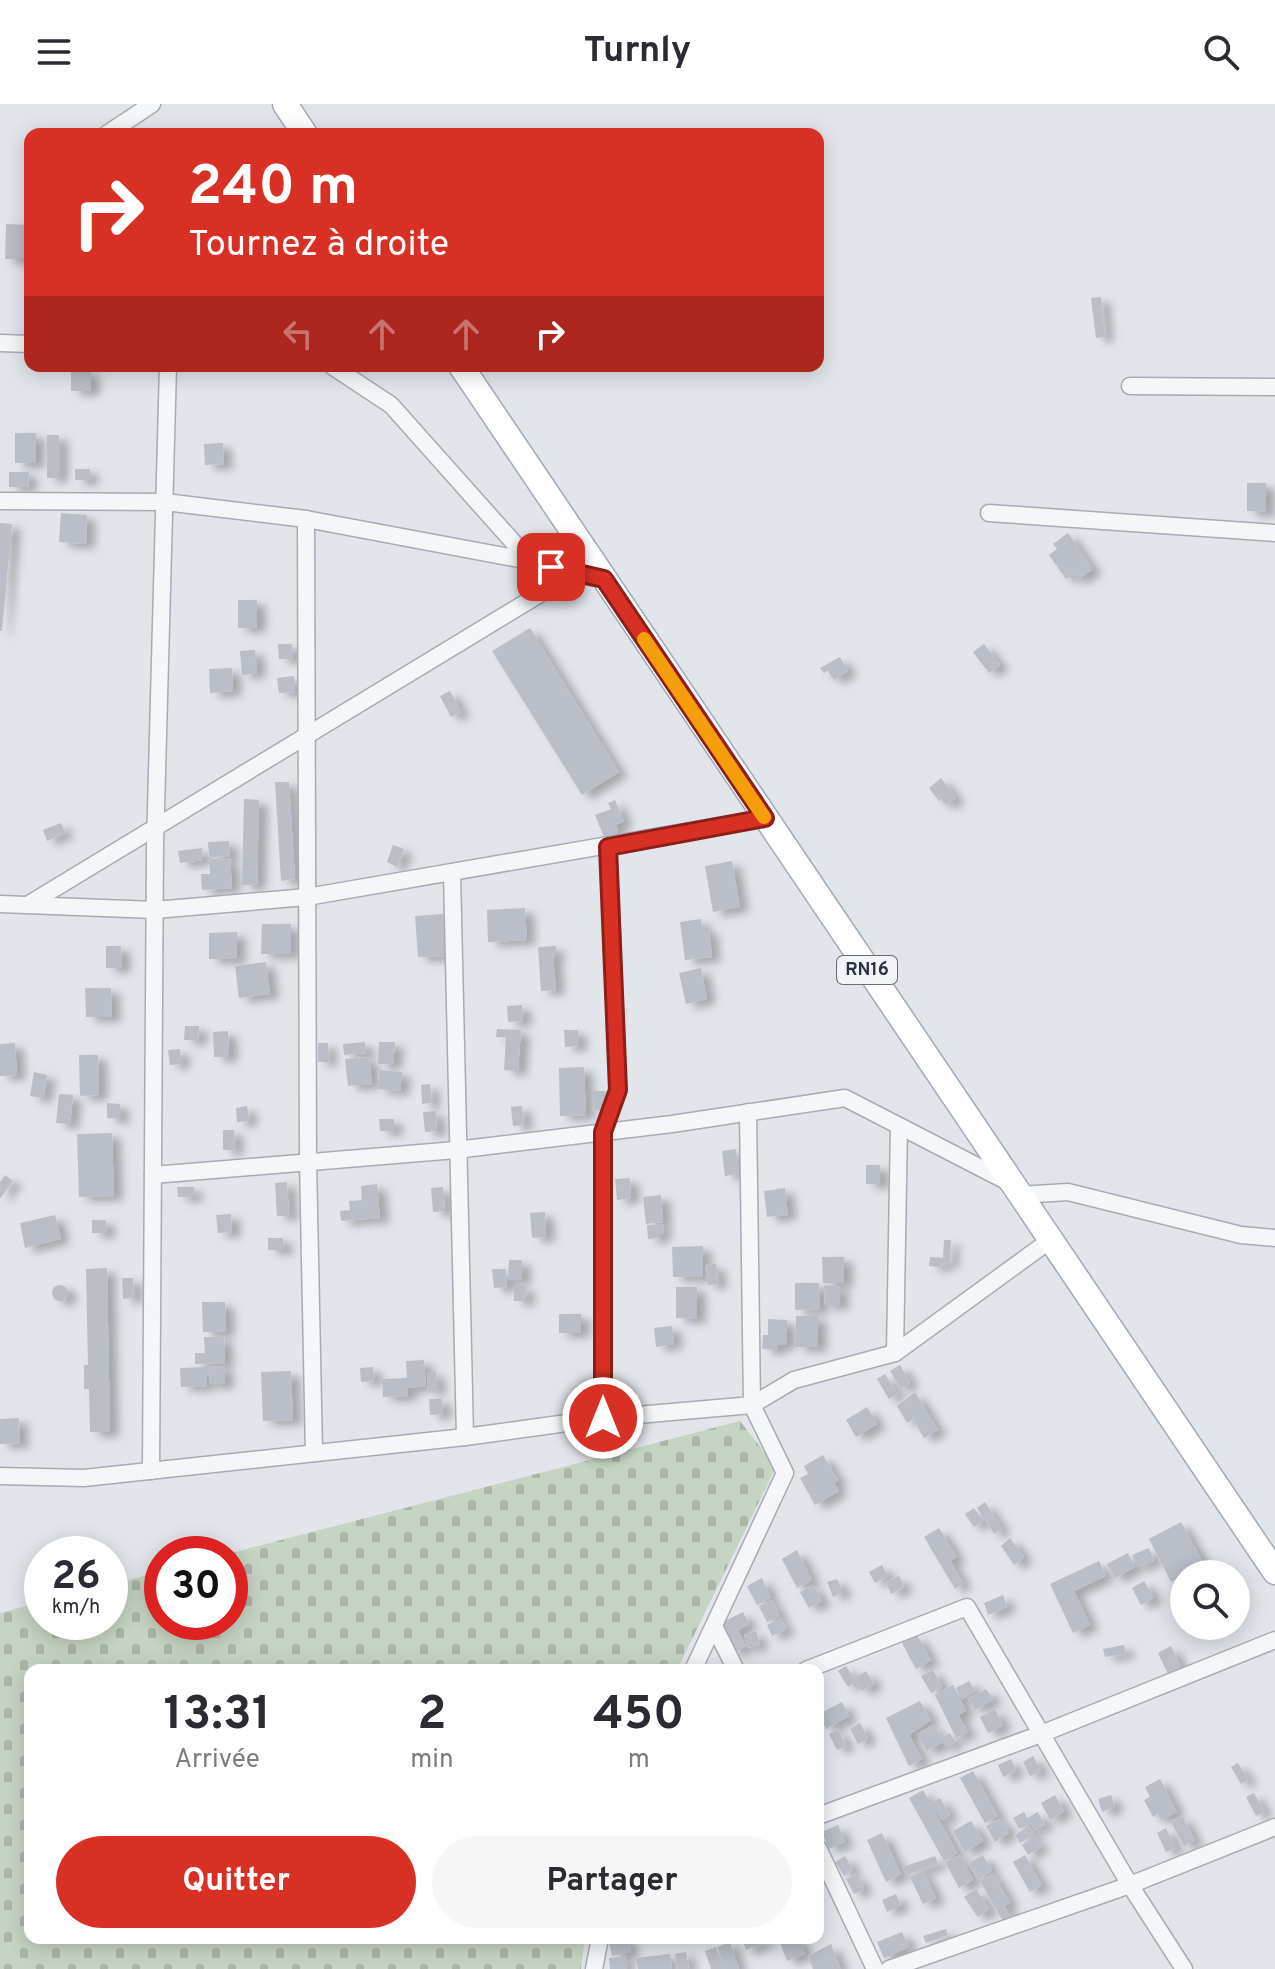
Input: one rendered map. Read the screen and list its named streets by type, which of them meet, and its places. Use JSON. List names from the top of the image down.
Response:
{
  "streets": {
    "main road": ["RN16"]
  },
  "page": {
    "header": "Turnly",
    "turn": ["240 m", "Tournez à droite"],
    "speed": "26 km/h",
    "limit": "30",
    "eta": [
      "13:31",
      "Arrivée",
      "2",
      "min",
      "450",
      "m"
    ],
    "buttons": ["Quitter", "Partager"]
  }
}
